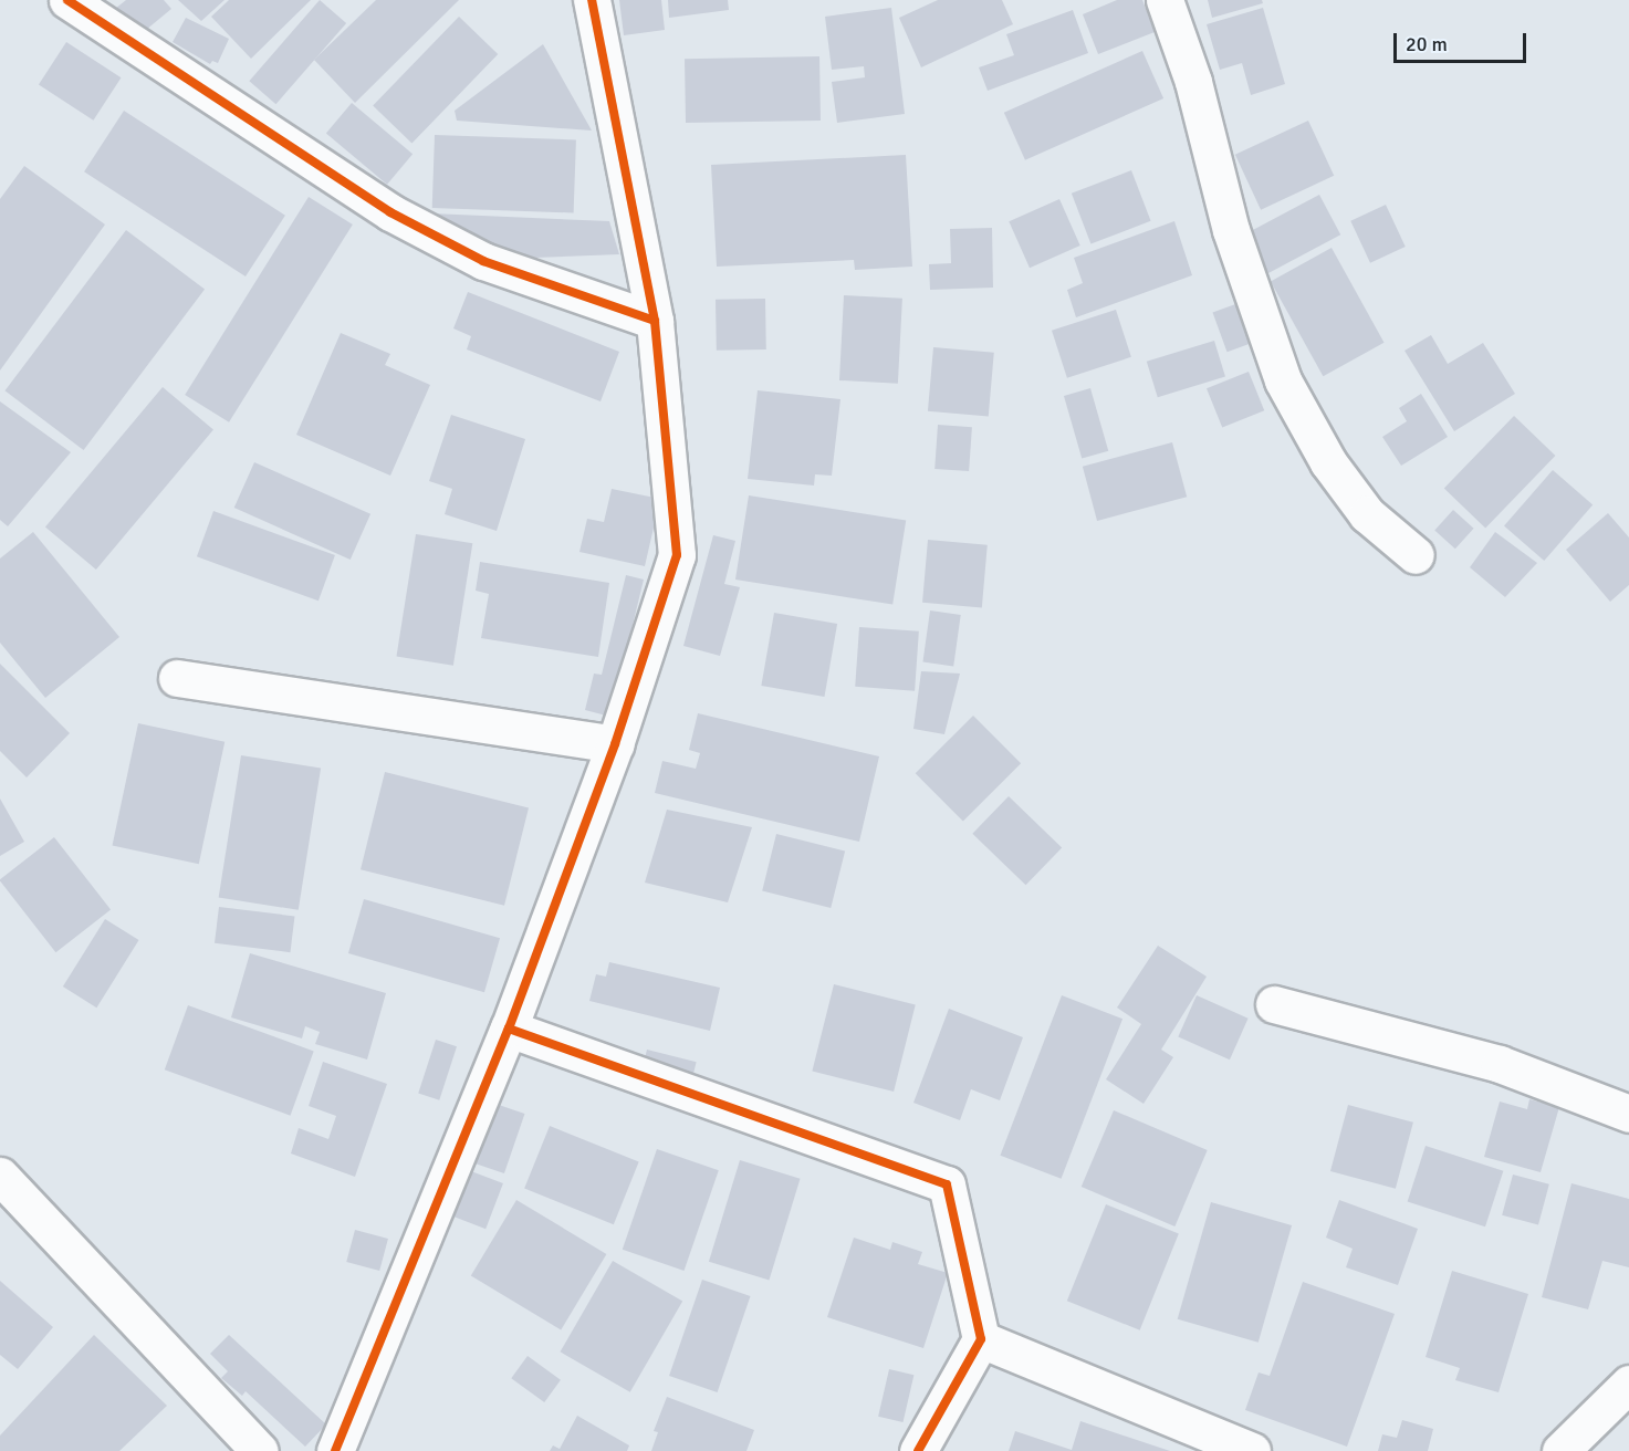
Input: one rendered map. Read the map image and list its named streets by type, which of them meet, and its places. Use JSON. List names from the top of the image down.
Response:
{
  "scale_bar": "20 m"
}
